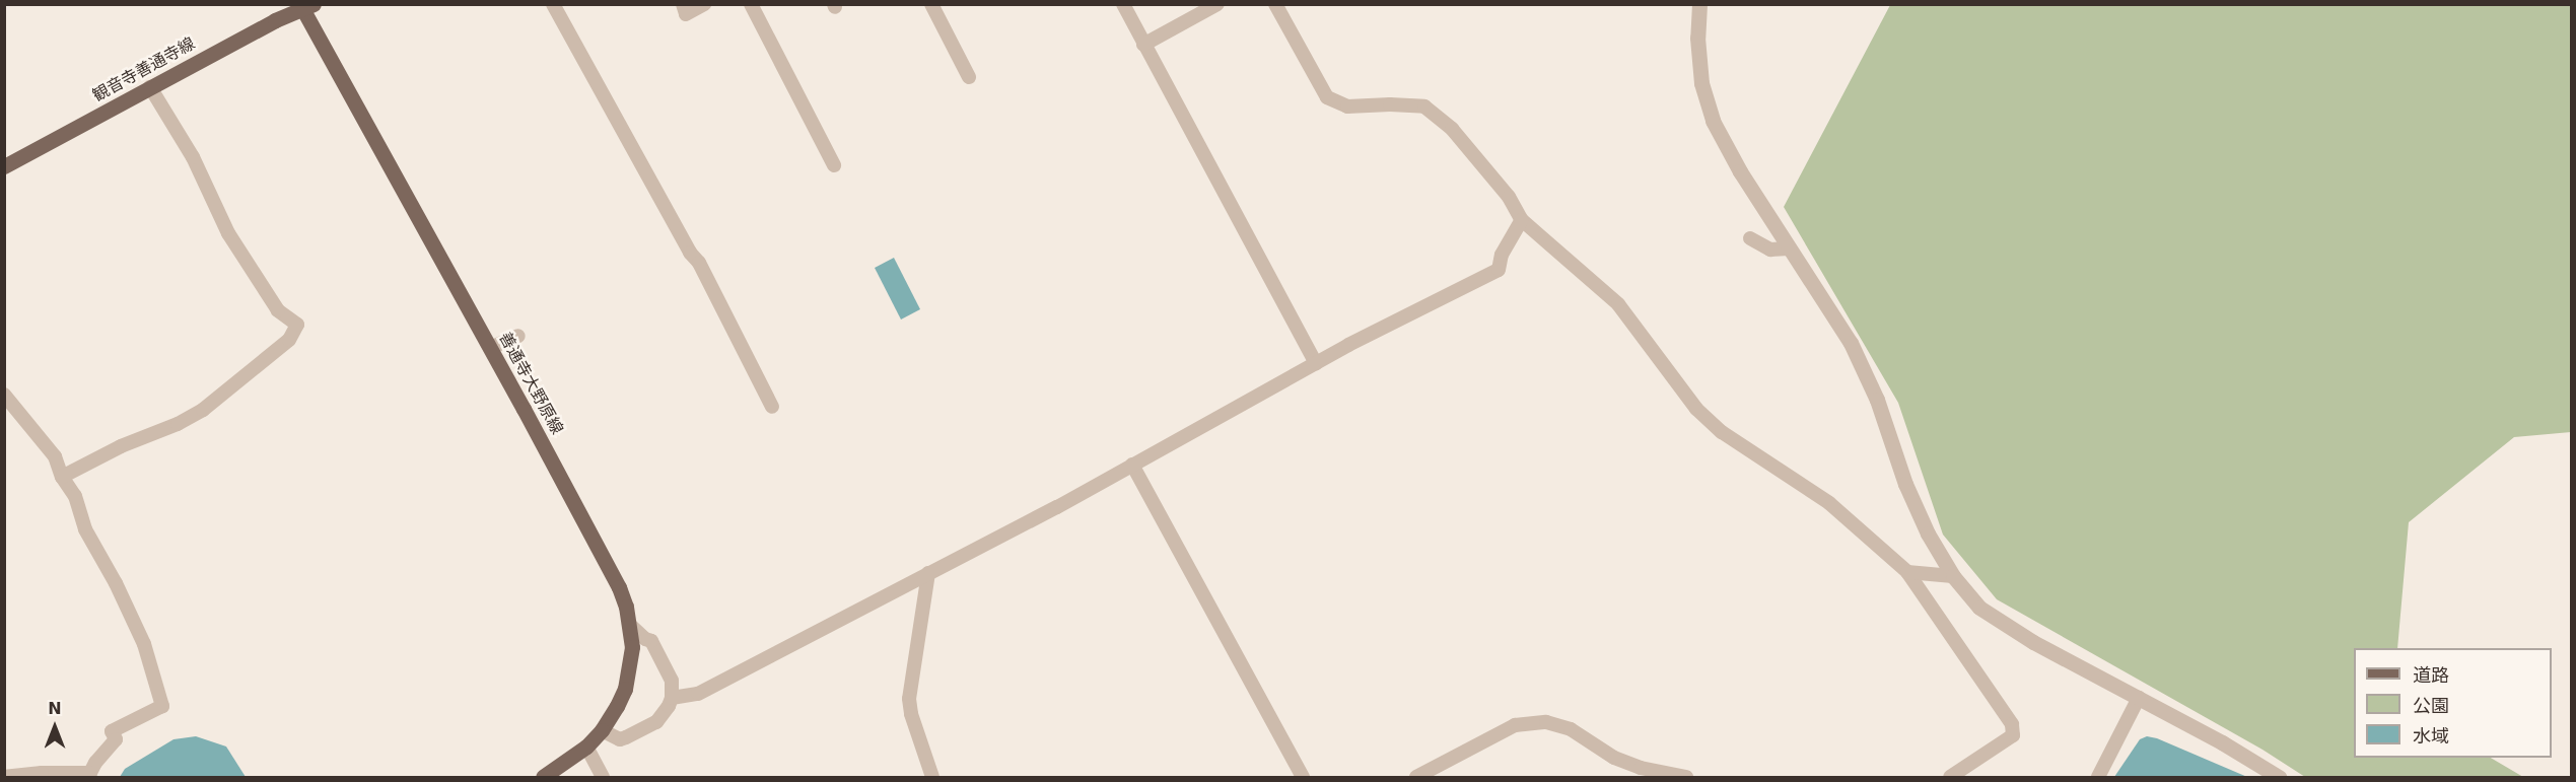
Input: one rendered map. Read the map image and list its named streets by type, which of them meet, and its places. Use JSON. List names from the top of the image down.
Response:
{
  "streets": {
    "main road": ["観音寺善通寺線", "善通寺大野原線"]
  },
  "crossings": [
    ["観音寺善通寺線", "善通寺大野原線"]
  ],
  "legend": ["道路", "公園", "水域"],
  "north": "top"
}
